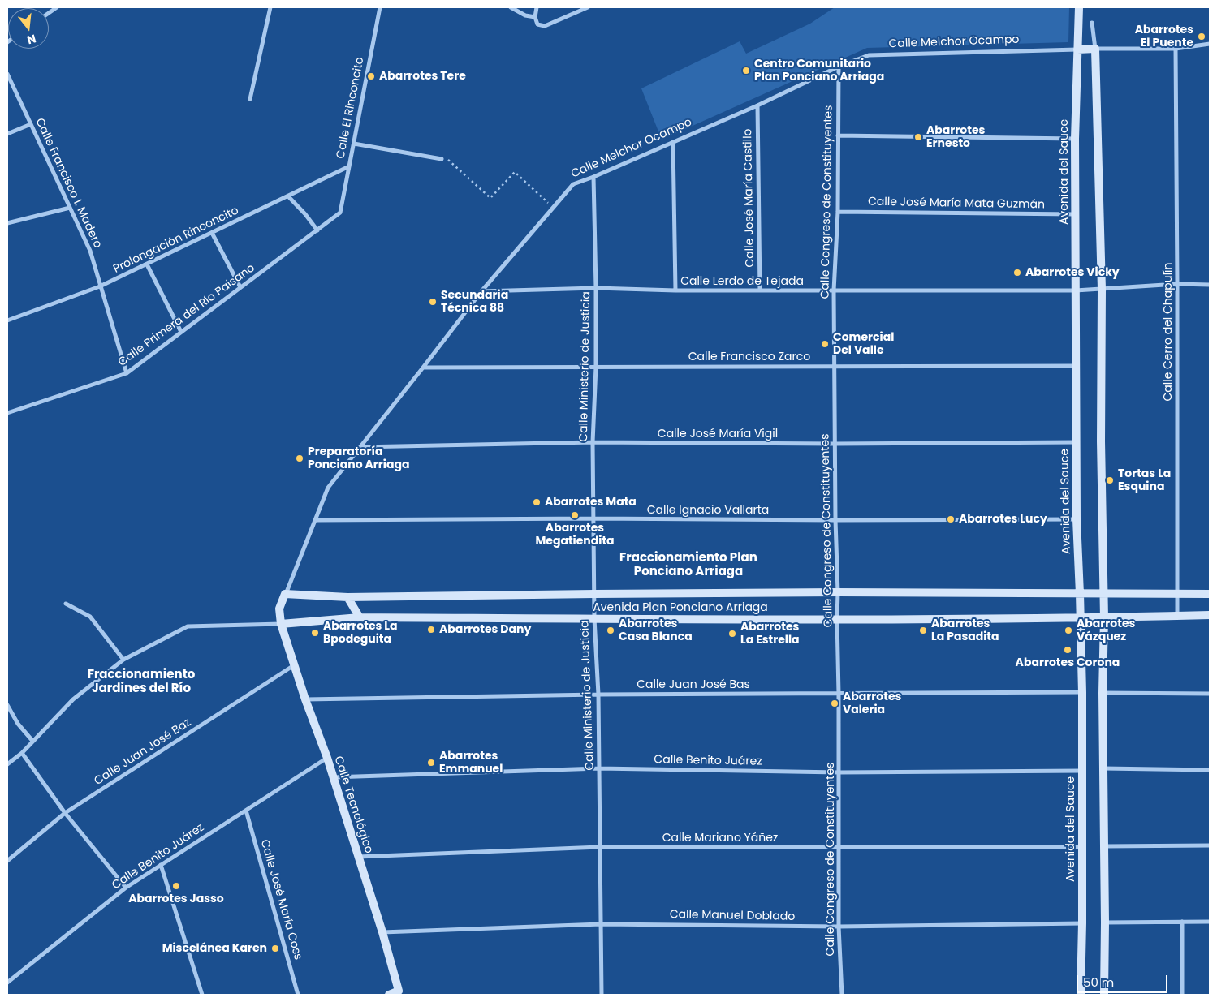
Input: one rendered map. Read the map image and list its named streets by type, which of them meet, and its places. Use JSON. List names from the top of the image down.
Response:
{
  "streets": {
    "street": [
      "Calle Melchor Ocampo",
      "Calle El Rinconcito",
      "Avenida del Sauce",
      "Calle Francisco I. Madero",
      "Calle José María Castillo",
      "Calle Congreso de Constituyentes",
      "Calle José María Mata Guzmán",
      "Prolongación Rinconcito",
      "Calle Lerdo de Tejada",
      "Calle Primera del Río Paisano",
      "Calle Cerro del Chapulín",
      "Calle Francisco Zarco",
      "Calle Ministerio de Justicia",
      "Calle José María Vigil",
      "Calle Ignacio Vallarta",
      "Avenida Plan Ponciano Arriaga",
      "Calle Juan José Bas",
      "Calle Juan José Baz",
      "Calle Benito Juárez",
      "Calle Tecnológico",
      "Calle Mariano Yáñez",
      "Calle José María Coss",
      "Calle Manuel Doblado"
    ]
  },
  "crossings": [
    ["Calle Melchor Ocampo", "Avenida del Sauce"],
    ["Calle Melchor Ocampo", "Calle José María Castillo"],
    ["Calle Melchor Ocampo", "Calle Congreso de Constituyentes"],
    ["Calle Melchor Ocampo", "Calle Lerdo de Tejada"],
    ["Calle Melchor Ocampo", "Calle Francisco Zarco"],
    ["Calle Melchor Ocampo", "Calle Ministerio de Justicia"],
    ["Calle Melchor Ocampo", "Calle José María Vigil"],
    ["Calle Melchor Ocampo", "Calle Ignacio Vallarta"],
    ["Calle Melchor Ocampo", "Avenida Plan Ponciano Arriaga"],
    ["Calle Melchor Ocampo", "Calle Tecnológico"],
    ["Calle El Rinconcito", "Prolongación Rinconcito"],
    ["Calle El Rinconcito", "Calle Primera del Río Paisano"],
    ["Avenida del Sauce", "Calle José María Mata Guzmán"],
    ["Avenida del Sauce", "Calle Lerdo de Tejada"],
    ["Avenida del Sauce", "Calle Francisco Zarco"],
    ["Avenida del Sauce", "Calle José María Vigil"],
    ["Avenida del Sauce", "Calle Ignacio Vallarta"],
    ["Avenida del Sauce", "Avenida Plan Ponciano Arriaga"],
    ["Avenida del Sauce", "Calle Juan José Bas"],
    ["Avenida del Sauce", "Calle Benito Juárez"],
    ["Avenida del Sauce", "Calle Mariano Yáñez"],
    ["Avenida del Sauce", "Calle Manuel Doblado"],
    ["Calle Francisco I. Madero", "Prolongación Rinconcito"],
    ["Calle Francisco I. Madero", "Calle Primera del Río Paisano"],
    ["Calle José María Castillo", "Calle Lerdo de Tejada"],
    ["Calle Congreso de Constituyentes", "Calle José María Mata Guzmán"],
    ["Calle Congreso de Constituyentes", "Calle Lerdo de Tejada"],
    ["Calle Congreso de Constituyentes", "Calle Francisco Zarco"],
    ["Calle Congreso de Constituyentes", "Calle José María Vigil"],
    ["Calle Congreso de Constituyentes", "Calle Ignacio Vallarta"],
    ["Calle Congreso de Constituyentes", "Avenida Plan Ponciano Arriaga"],
    ["Calle Congreso de Constituyentes", "Calle Juan José Bas"],
    ["Calle Congreso de Constituyentes", "Calle Benito Juárez"],
    ["Calle Congreso de Constituyentes", "Calle Mariano Yáñez"],
    ["Calle Congreso de Constituyentes", "Calle Manuel Doblado"],
    ["Calle Lerdo de Tejada", "Calle Cerro del Chapulín"],
    ["Calle Lerdo de Tejada", "Calle Ministerio de Justicia"],
    ["Calle Cerro del Chapulín", "Avenida Plan Ponciano Arriaga"],
    ["Calle Francisco Zarco", "Calle Ministerio de Justicia"],
    ["Calle Ministerio de Justicia", "Calle José María Vigil"],
    ["Calle Ministerio de Justicia", "Calle Ignacio Vallarta"],
    ["Calle Ministerio de Justicia", "Avenida Plan Ponciano Arriaga"],
    ["Calle Ministerio de Justicia", "Calle Juan José Bas"],
    ["Calle Ministerio de Justicia", "Calle Benito Juárez"],
    ["Calle Ministerio de Justicia", "Calle Mariano Yáñez"],
    ["Calle Ministerio de Justicia", "Calle Manuel Doblado"],
    ["Avenida Plan Ponciano Arriaga", "Calle Tecnológico"],
    ["Calle Juan José Bas", "Calle Tecnológico"],
    ["Calle Juan José Baz", "Calle Tecnológico"],
    ["Calle Benito Juárez", "Calle Tecnológico"],
    ["Calle Benito Juárez", "Calle José María Coss"],
    ["Calle Tecnológico", "Calle Mariano Yáñez"],
    ["Calle Tecnológico", "Calle Manuel Doblado"]
  ],
  "districts": ["Fraccionamiento Plan Ponciano Arriaga", "Fraccionamiento Jardines del Río"],
  "places": [
    "Abarrotes El Puente",
    "Centro Comunitario Plan Ponciano Arriaga",
    "Abarrotes Tere",
    "Abarrotes Ernesto",
    "Abarrotes Vicky",
    "Secundaria Técnica 88",
    "Comercial Del Valle",
    "Preparatoría Ponciano Arriaga",
    "Tortas La Esquina",
    "Abarrotes Mata",
    "Abarrotes Megatiendita",
    "Abarrotes Lucy",
    "Abarrotes Dany",
    "Abarrotes Casa Blanca",
    "Abarrotes La Pasadita",
    "Abarrotes Vázquez",
    "Abarrotes La Bpodeguita",
    "Abarrotes La Estrella",
    "Abarrotes Corona",
    "Abarrotes Valeria",
    "Abarrotes Emmanuel",
    "Abarrotes Jasso",
    "Miscelánea Karen"
  ],
  "scale_bar": "50 m",
  "north": "bottom"
}
